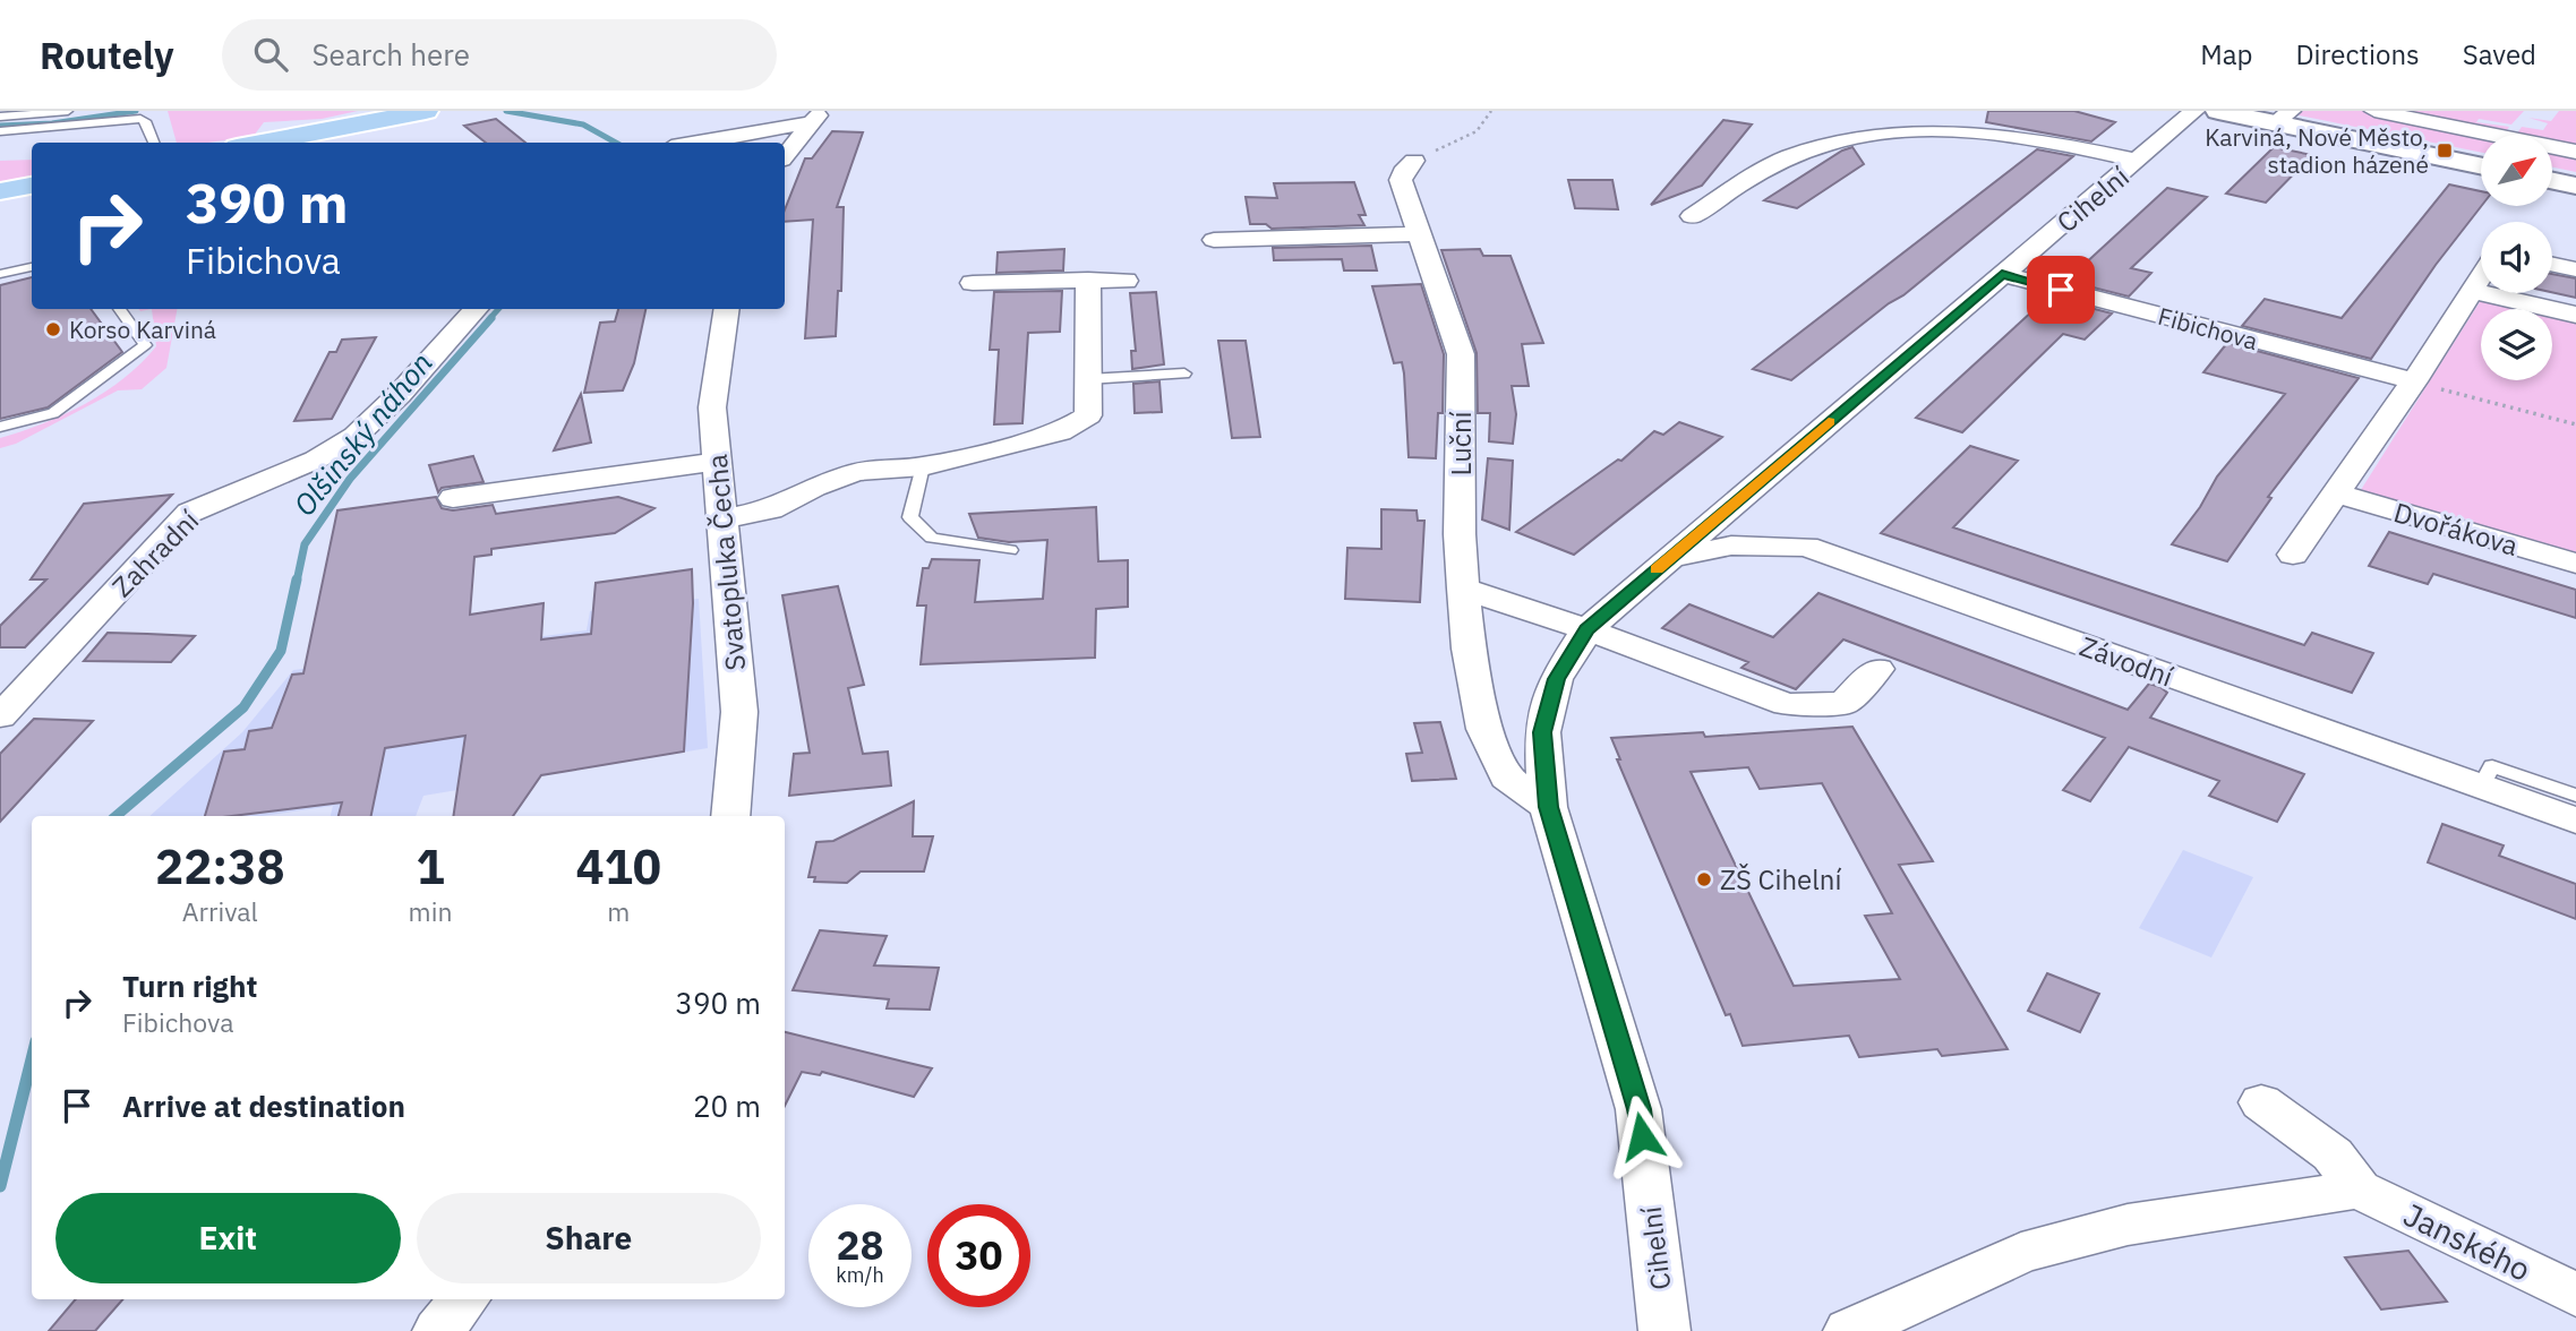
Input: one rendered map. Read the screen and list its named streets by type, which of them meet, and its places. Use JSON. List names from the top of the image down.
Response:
{
  "streets": {
    "street": [
      "Cihelní",
      "Fibichova",
      "Luční",
      "Dvořákova",
      "Zahradní",
      "Svatopluka Čecha",
      "Závodní",
      "Janského"
    ]
  },
  "crossings": [
    ["Cihelní", "Fibichova"],
    ["Cihelní", "Luční"],
    ["Cihelní", "Závodní"]
  ],
  "water": ["Olšinský náhon"],
  "places": {
    "transit": ["Karviná, Nové Město, stadion házené"],
    "other": ["Korso Karviná", "ZŠ Cihelní"]
  },
  "north": "top right",
  "page": {
    "header": "Routely",
    "search": "Search here",
    "nav": ["Map", "Directions", "Saved"],
    "turn": ["390 m", "Fibichova"],
    "eta": [
      "22:38",
      "Arrival",
      "1",
      "min",
      "410",
      "m"
    ],
    "list": [
      {
        "name": "Turn right",
        "note": "Fibichova",
        "value": "390 m"
      },
      {
        "name": "Arrive at destination",
        "value": "20 m"
      }
    ],
    "buttons": ["Exit", "Share"],
    "speed": "28 km/h",
    "limit": "30"
  }
}
